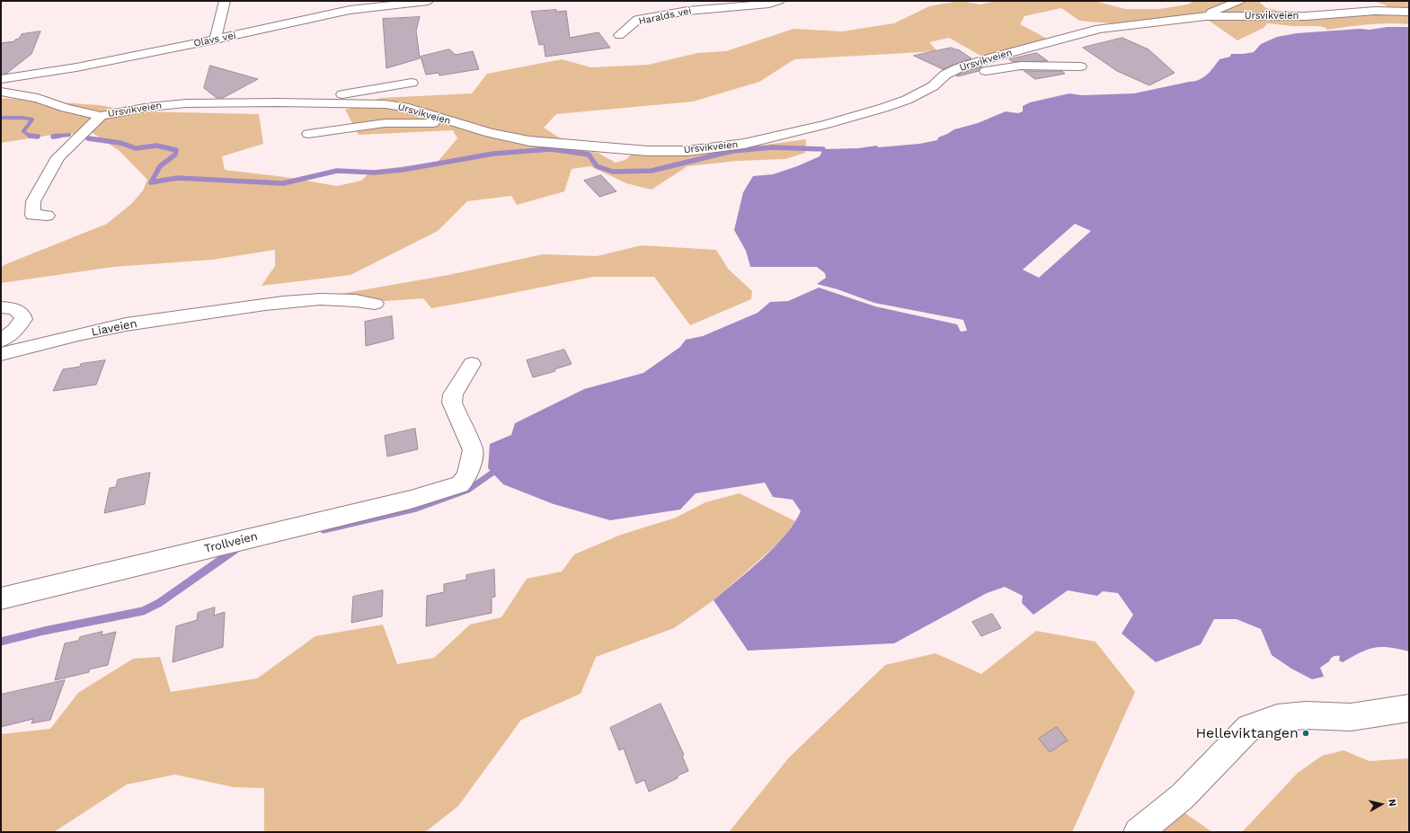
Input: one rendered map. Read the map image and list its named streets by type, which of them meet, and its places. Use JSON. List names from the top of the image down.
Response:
{
  "streets": {
    "street": [
      "Haralds vei",
      "Ursvikveien",
      "Olavs vei",
      "Liaveien",
      "Trollveien"
    ]
  },
  "places": ["Helleviktangen"],
  "north": "right"
}
